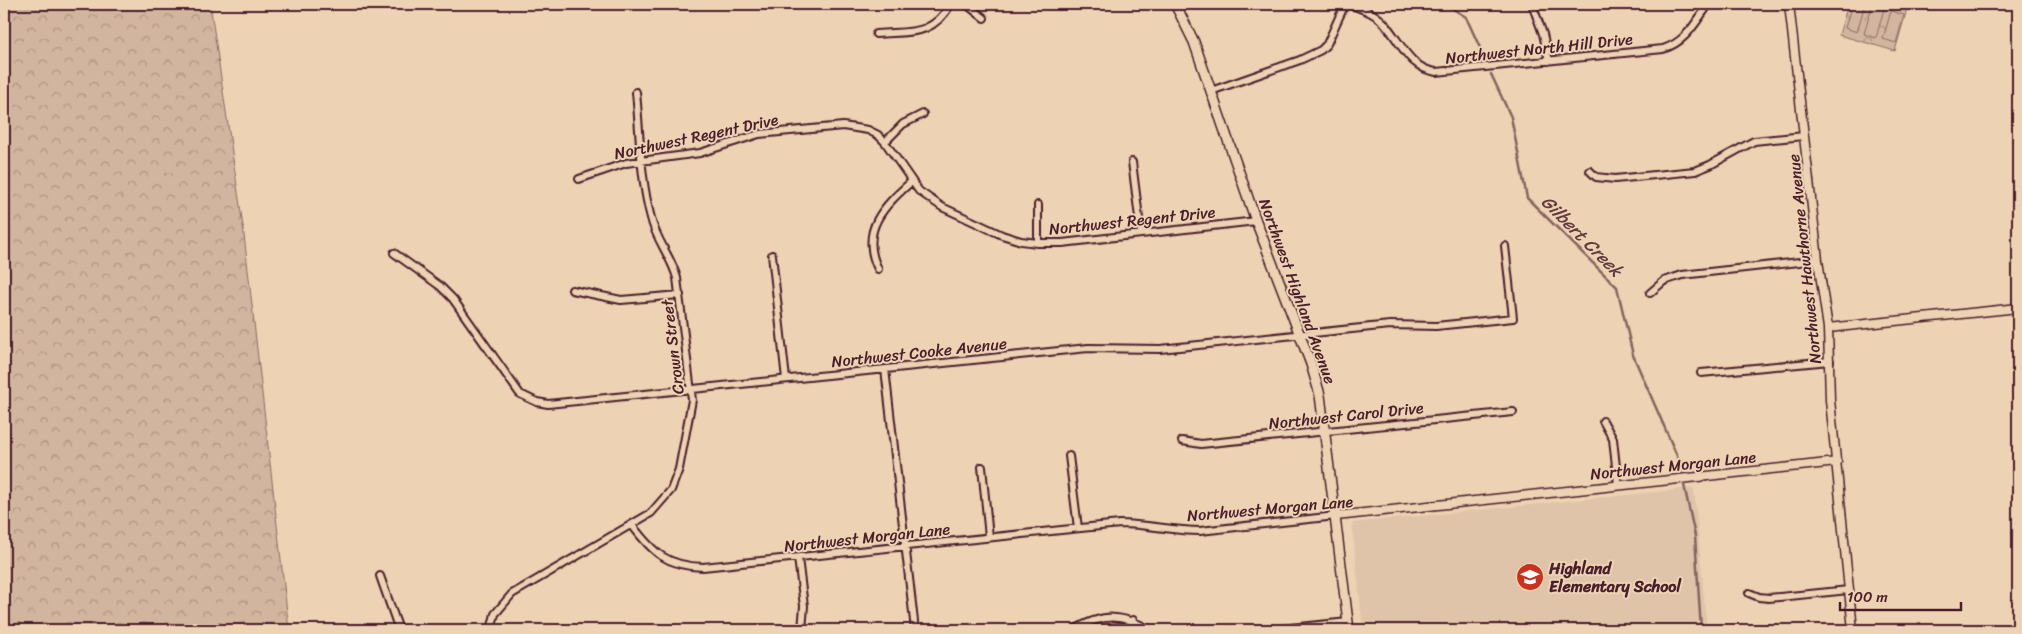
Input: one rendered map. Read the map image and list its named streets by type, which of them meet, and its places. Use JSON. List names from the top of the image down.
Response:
{
  "streets": {
    "main road": ["Northwest Highland Avenue"],
    "street": [
      "Northwest North Hill Drive",
      "Northwest Regent Drive",
      "Northwest Hawthorne Avenue",
      "Crown Street",
      "Northwest Cooke Avenue",
      "Northwest Carol Drive",
      "Northwest Morgan Lane"
    ]
  },
  "crossings": [
    ["Northwest Regent Drive", "Northwest Highland Avenue"],
    ["Northwest Regent Drive", "Crown Street"],
    ["Northwest Hawthorne Avenue", "Northwest Morgan Lane"],
    ["Northwest Highland Avenue", "Northwest Cooke Avenue"],
    ["Northwest Highland Avenue", "Northwest Carol Drive"],
    ["Northwest Highland Avenue", "Northwest Morgan Lane"],
    ["Crown Street", "Northwest Cooke Avenue"],
    ["Crown Street", "Northwest Morgan Lane"]
  ],
  "water": ["Gilbert Creek"],
  "places": {
    "school or university": ["Highland Elementary School"]
  },
  "scale_bar": "100 m"
}
